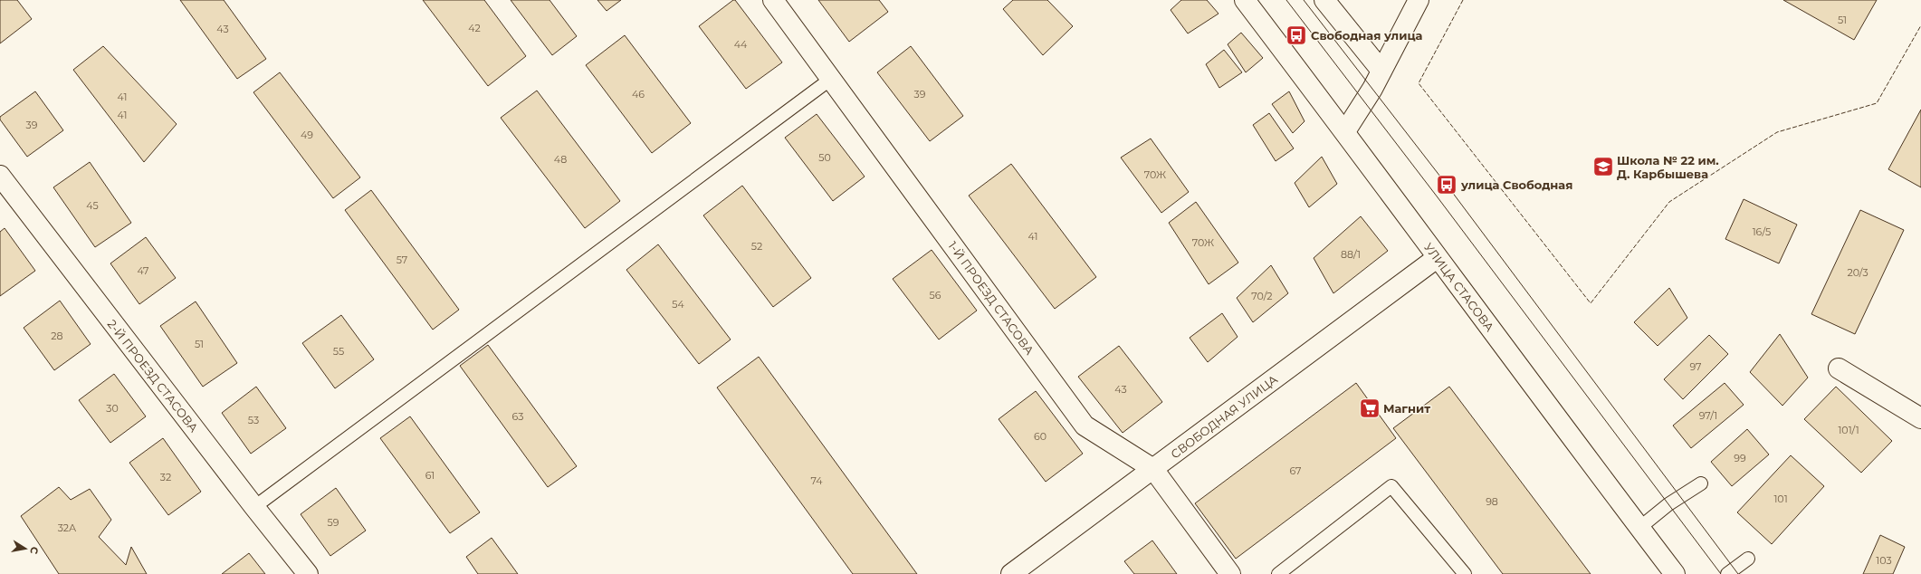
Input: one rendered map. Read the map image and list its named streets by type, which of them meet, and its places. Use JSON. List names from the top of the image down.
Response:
{
  "streets": {
    "street": [
      "УЛИЦА СТАСОВА",
      "1-Й ПРОЕЗД СТАСОВА",
      "2-Й ПРОЕЗД СТАСОВА",
      "СВОБОДНАЯ УЛИЦА"
    ]
  },
  "crossings": [
    ["УЛИЦА СТАСОВА", "СВОБОДНАЯ УЛИЦА"],
    ["1-Й ПРОЕЗД СТАСОВА", "СВОБОДНАЯ УЛИЦА"]
  ],
  "places": {
    "bus stop": ["Свободная улица", "улица Свободная"],
    "school or university": ["Школа № 22 им. Д. Карбышева"],
    "supermarket": ["Магнит"]
  },
  "house_numbers": [
    "51",
    "42",
    "43",
    "44",
    "46",
    "39",
    "41",
    "41",
    "39",
    "49",
    "50",
    "48",
    "70Ж",
    "45",
    "16/5",
    "41",
    "70Ж",
    "52",
    "88/1",
    "57",
    "47",
    "20/3",
    "56",
    "70/2",
    "54",
    "28",
    "51",
    "55",
    "97",
    "43",
    "30",
    "97/1",
    "63",
    "53",
    "101/1",
    "60",
    "99",
    "67",
    "61",
    "32",
    "74",
    "101",
    "98",
    "59",
    "32А",
    "103"
  ],
  "north": "right"
}
